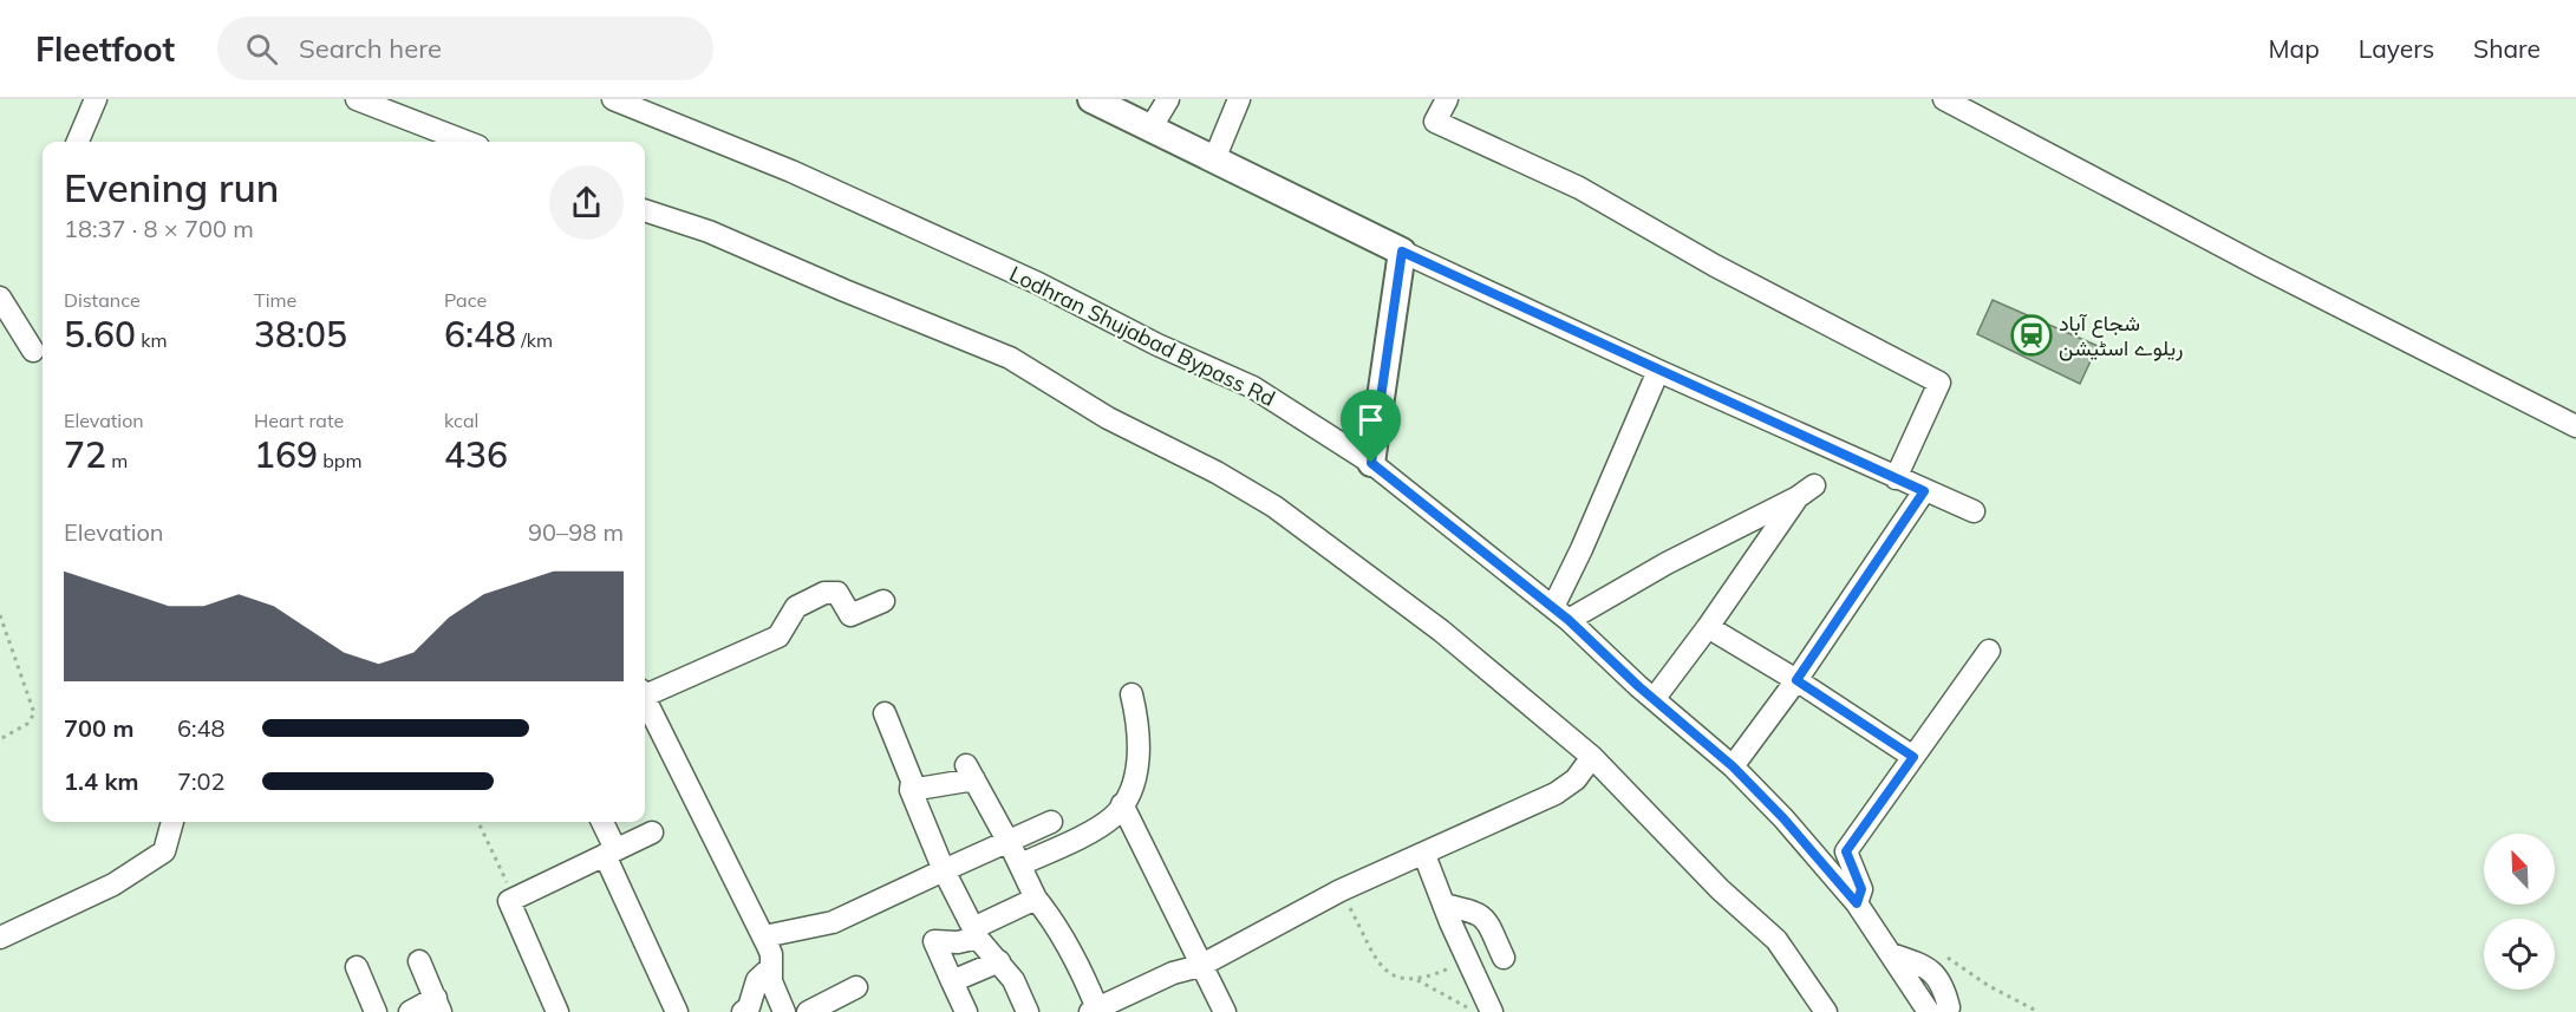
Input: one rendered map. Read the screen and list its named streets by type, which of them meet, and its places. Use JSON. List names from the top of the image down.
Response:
{
  "streets": {
    "street": ["Lodhran Shujabad Bypass Rd"]
  },
  "places": {
    "station": ["شجاع آباد ریلوے اسٹیشن"]
  },
  "north": "top left",
  "page": {
    "header": "Fleetfoot",
    "search": "Search here",
    "nav": ["Map", "Layers", "Share"],
    "heading": ["Evening run", "18:37 · 8 × 700 m"],
    "stats": [
      ["Distance", "5.60 km"],
      ["Time", "38:05"],
      ["Pace", "6:48 /km"],
      ["Elevation", "72 m"],
      ["Heart rate", "169 bpm"],
      ["kcal", "436"]
    ],
    "chart": ["Elevation", "90–98 m"],
    "list": [
      {
        "name": "700 m",
        "note": "6:48"
      },
      {
        "name": "1.4 km",
        "note": "7:02"
      }
    ]
  }
}
